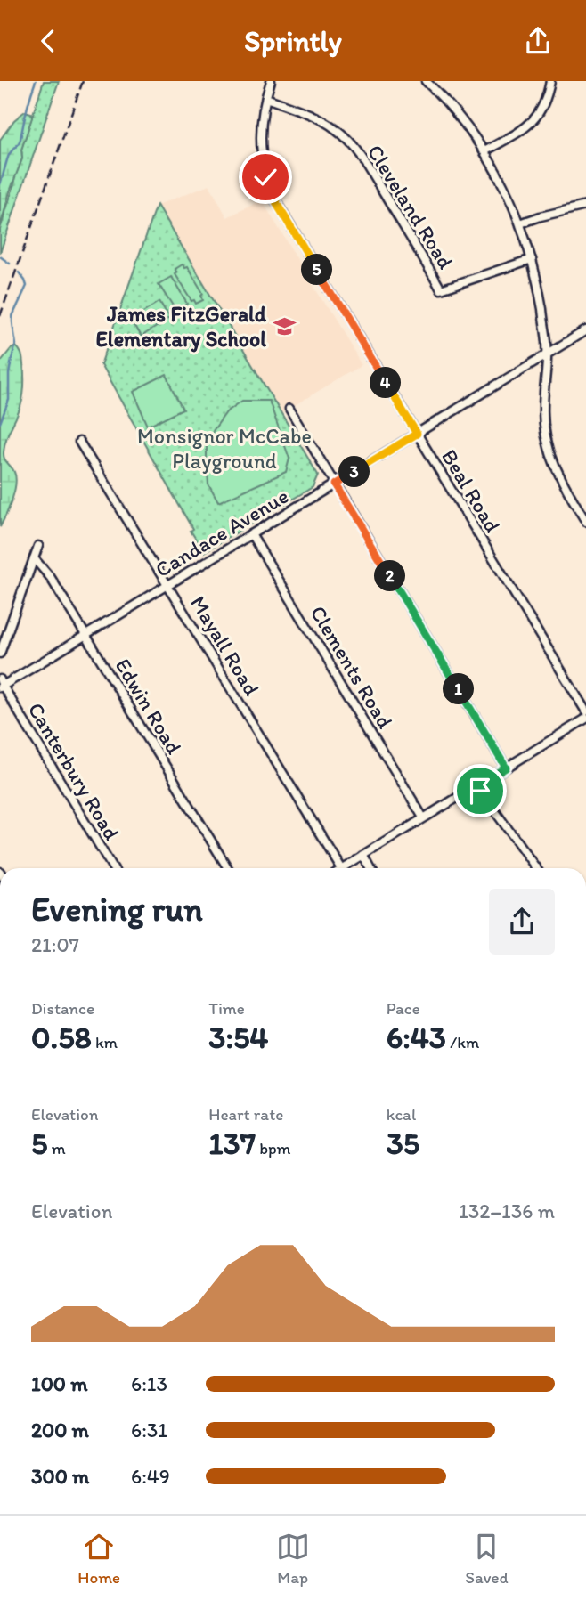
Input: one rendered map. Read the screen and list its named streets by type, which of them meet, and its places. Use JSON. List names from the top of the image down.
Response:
{
  "streets": {
    "street": [
      "Cleveland Road",
      "Beal Road",
      "Candace Avenue",
      "Mayall Road",
      "Clements Road",
      "Edwin Road",
      "Canterbury Road"
    ]
  },
  "crossings": [
    ["Cleveland Road", "Beal Road"],
    ["Beal Road", "Candace Avenue"],
    ["Candace Avenue", "Mayall Road"],
    ["Candace Avenue", "Clements Road"],
    ["Candace Avenue", "Edwin Road"],
    ["Candace Avenue", "Canterbury Road"]
  ],
  "parks": ["Monsignor McCabe Playground"],
  "places": {
    "school or university": ["James FitzGerald Elementary School"]
  },
  "page": {
    "header": "Sprintly",
    "pins": [
      "5",
      "4",
      "3",
      "2",
      "1"
    ],
    "heading": ["Evening run", "21:07"],
    "stats": [
      ["Distance", "0.58 km"],
      ["Time", "3:54"],
      ["Pace", "6:43 /km"],
      ["Elevation", "5 m"],
      ["Heart rate", "137 bpm"],
      ["kcal", "35"]
    ],
    "chart": ["Elevation", "132–136 m"],
    "list": [
      {
        "name": "100 m",
        "note": "6:13"
      },
      {
        "name": "200 m",
        "note": "6:31"
      },
      {
        "name": "300 m",
        "note": "6:49"
      }
    ],
    "tabs": ["Home", "Map", "Saved"]
  }
}
